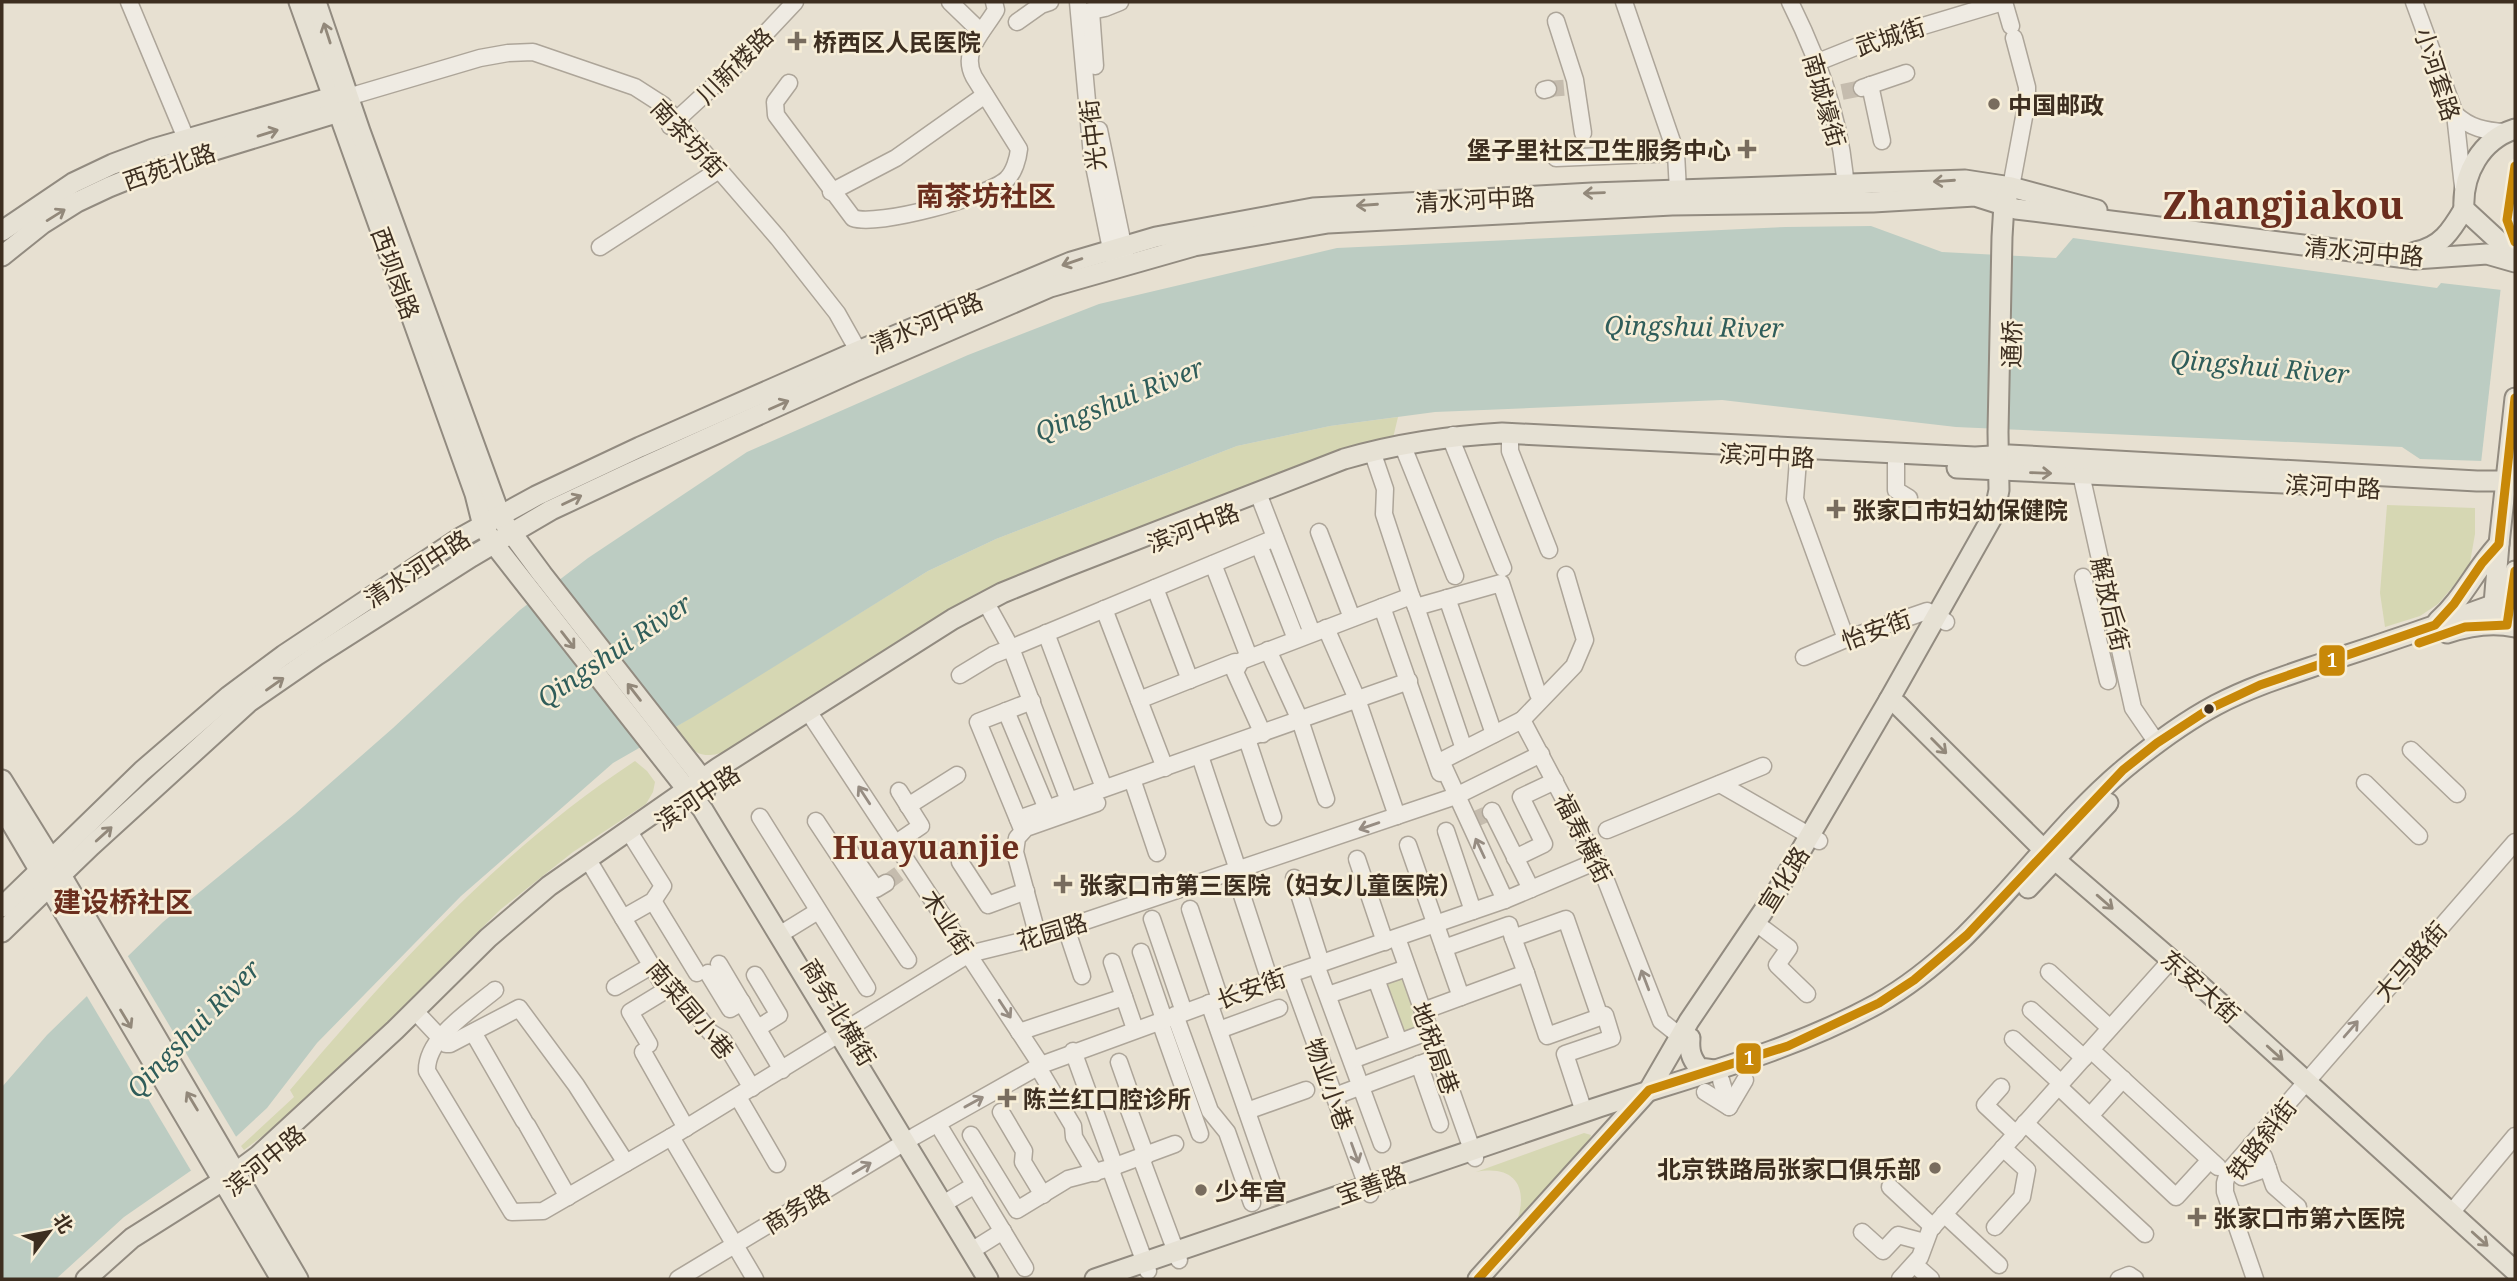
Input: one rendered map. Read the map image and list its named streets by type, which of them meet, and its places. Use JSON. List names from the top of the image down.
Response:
{
  "streets": {
    "main road": [
      "西苑北路",
      "清水河中路",
      "西坝岗路",
      "通桥",
      "滨河中路",
      "宣化路",
      "东安大街",
      "商务北横街",
      "宝善路"
    ],
    "street": [
      "武城街",
      "川新楼路",
      "小河套路",
      "南城壕街",
      "光中街",
      "南茶坊街",
      "解放后街",
      "怡安街",
      "福寿横街",
      "木业街",
      "花园路",
      "大马路街",
      "长安街",
      "南菜园小巷",
      "地税局巷",
      "物业小巷",
      "铁路斜街",
      "商务路"
    ]
  },
  "crossings": [
    ["武城街", "南城壕街"],
    ["川新楼路", "南茶坊街"],
    ["小河套路", "清水河中路"],
    ["南城壕街", "清水河中路"],
    ["光中街", "清水河中路"],
    ["南茶坊街", "西苑北路"],
    ["南茶坊街", "清水河中路"],
    ["南茶坊街", "西坝岗路"],
    ["西苑北路", "西坝岗路"],
    ["清水河中路", "西坝岗路"],
    ["通桥", "滨河中路"],
    ["通桥", "宣化路"],
    ["滨河中路", "解放后街"],
    ["滨河中路", "宣化路"],
    ["滨河中路", "木业街"],
    ["滨河中路", "南菜园小巷"],
    ["滨河中路", "商务北横街"],
    ["怡安街", "宣化路"],
    ["福寿横街", "宣化路"],
    ["福寿横街", "花园路"],
    ["福寿横街", "长安街"],
    ["宣化路", "东安大街"],
    ["宣化路", "宝善路"],
    ["木业街", "花园路"],
    ["木业街", "长安街"],
    ["花园路", "南菜园小巷"],
    ["花园路", "商务北横街"],
    ["大马路街", "东安大街"],
    ["大马路街", "铁路斜街"],
    ["东安大街", "铁路斜街"],
    ["东安大街", "宝善路"],
    ["长安街", "商务北横街"],
    ["长安街", "地税局巷"],
    ["长安街", "物业小巷"],
    ["长安街", "商务路"],
    ["商务北横街", "商务路"],
    ["地税局巷", "宝善路"],
    ["物业小巷", "宝善路"]
  ],
  "one_way": ["大马路街", "东安大街", "商务路"],
  "districts": [
    "南茶坊社区",
    "Zhangjiakou",
    "Huayuanjie",
    "建设桥社区"
  ],
  "water": ["Qingshui River"],
  "places": {
    "health": [
      "桥西区人民医院",
      "堡子里社区卫生服务中心",
      "张家口市妇幼保健院",
      "张家口市第三医院（妇女儿童医院）",
      "陈兰红口腔诊所",
      "张家口市第六医院"
    ],
    "other": ["中国邮政", "北京铁路局张家口俱乐部", "少年宫"]
  },
  "lines": ["transit line 1"],
  "north": "top right"
}
